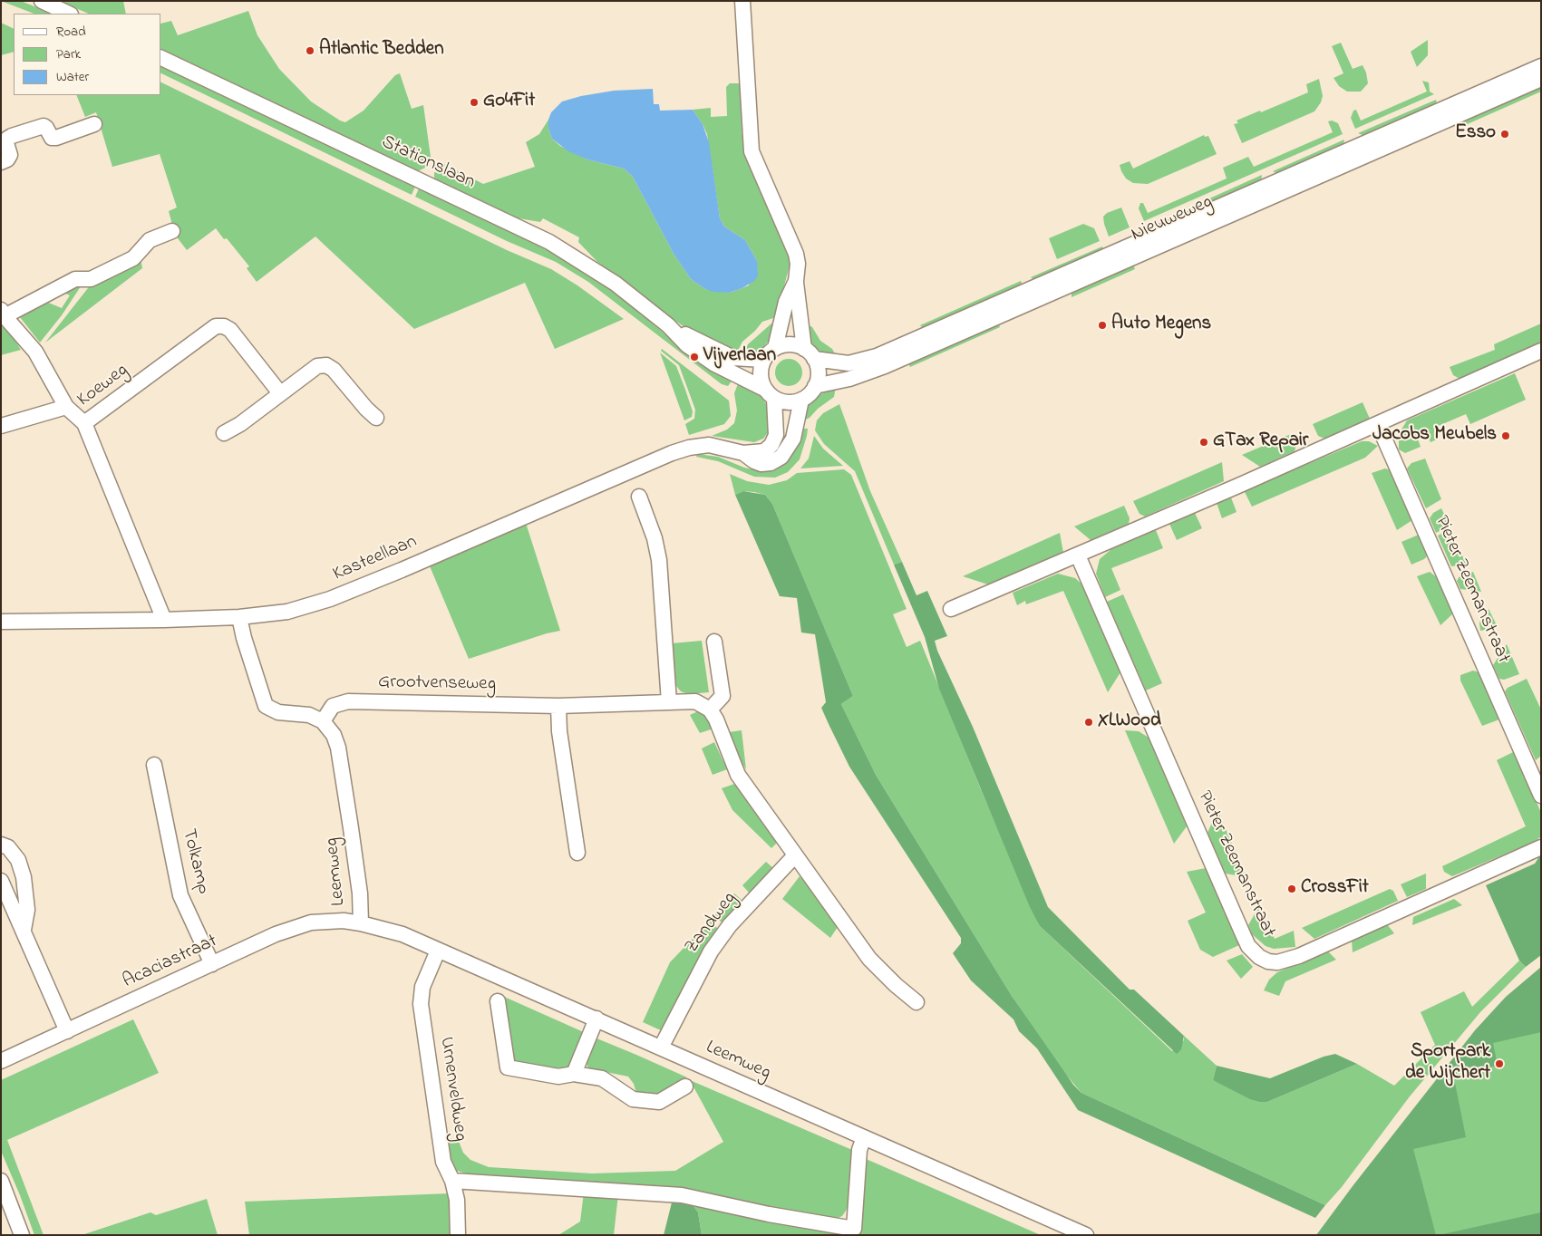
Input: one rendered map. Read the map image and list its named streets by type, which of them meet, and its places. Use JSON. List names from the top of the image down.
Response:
{
  "streets": {
    "street": [
      "Stationslaan",
      "Nieuweweg",
      "Koeweg",
      "Kasteellaan",
      "Pieter Zeemanstraat",
      "Grootvenseweg",
      "Tolkamp",
      "Leemweg",
      "Zandweg",
      "Acaciastraat",
      "Urnenveldweg"
    ]
  },
  "crossings": [
    ["Stationslaan", "Nieuweweg"],
    ["Stationslaan", "Kasteellaan"],
    ["Nieuweweg", "Kasteellaan"],
    ["Koeweg", "Kasteellaan"],
    ["Grootvenseweg", "Leemweg"],
    ["Tolkamp", "Acaciastraat"],
    ["Leemweg", "Zandweg"],
    ["Leemweg", "Acaciastraat"],
    ["Leemweg", "Urnenveldweg"]
  ],
  "places": [
    "Atlantic Bedden",
    "Go4Fit",
    "Esso",
    "Auto Megens",
    "Vijverlaan",
    "Jacobs Meubels",
    "GTax Repair",
    "XLWood",
    "CrossFit",
    "Sportpark de Wijchert"
  ],
  "legend": ["Road", "Park", "Water"]
}
